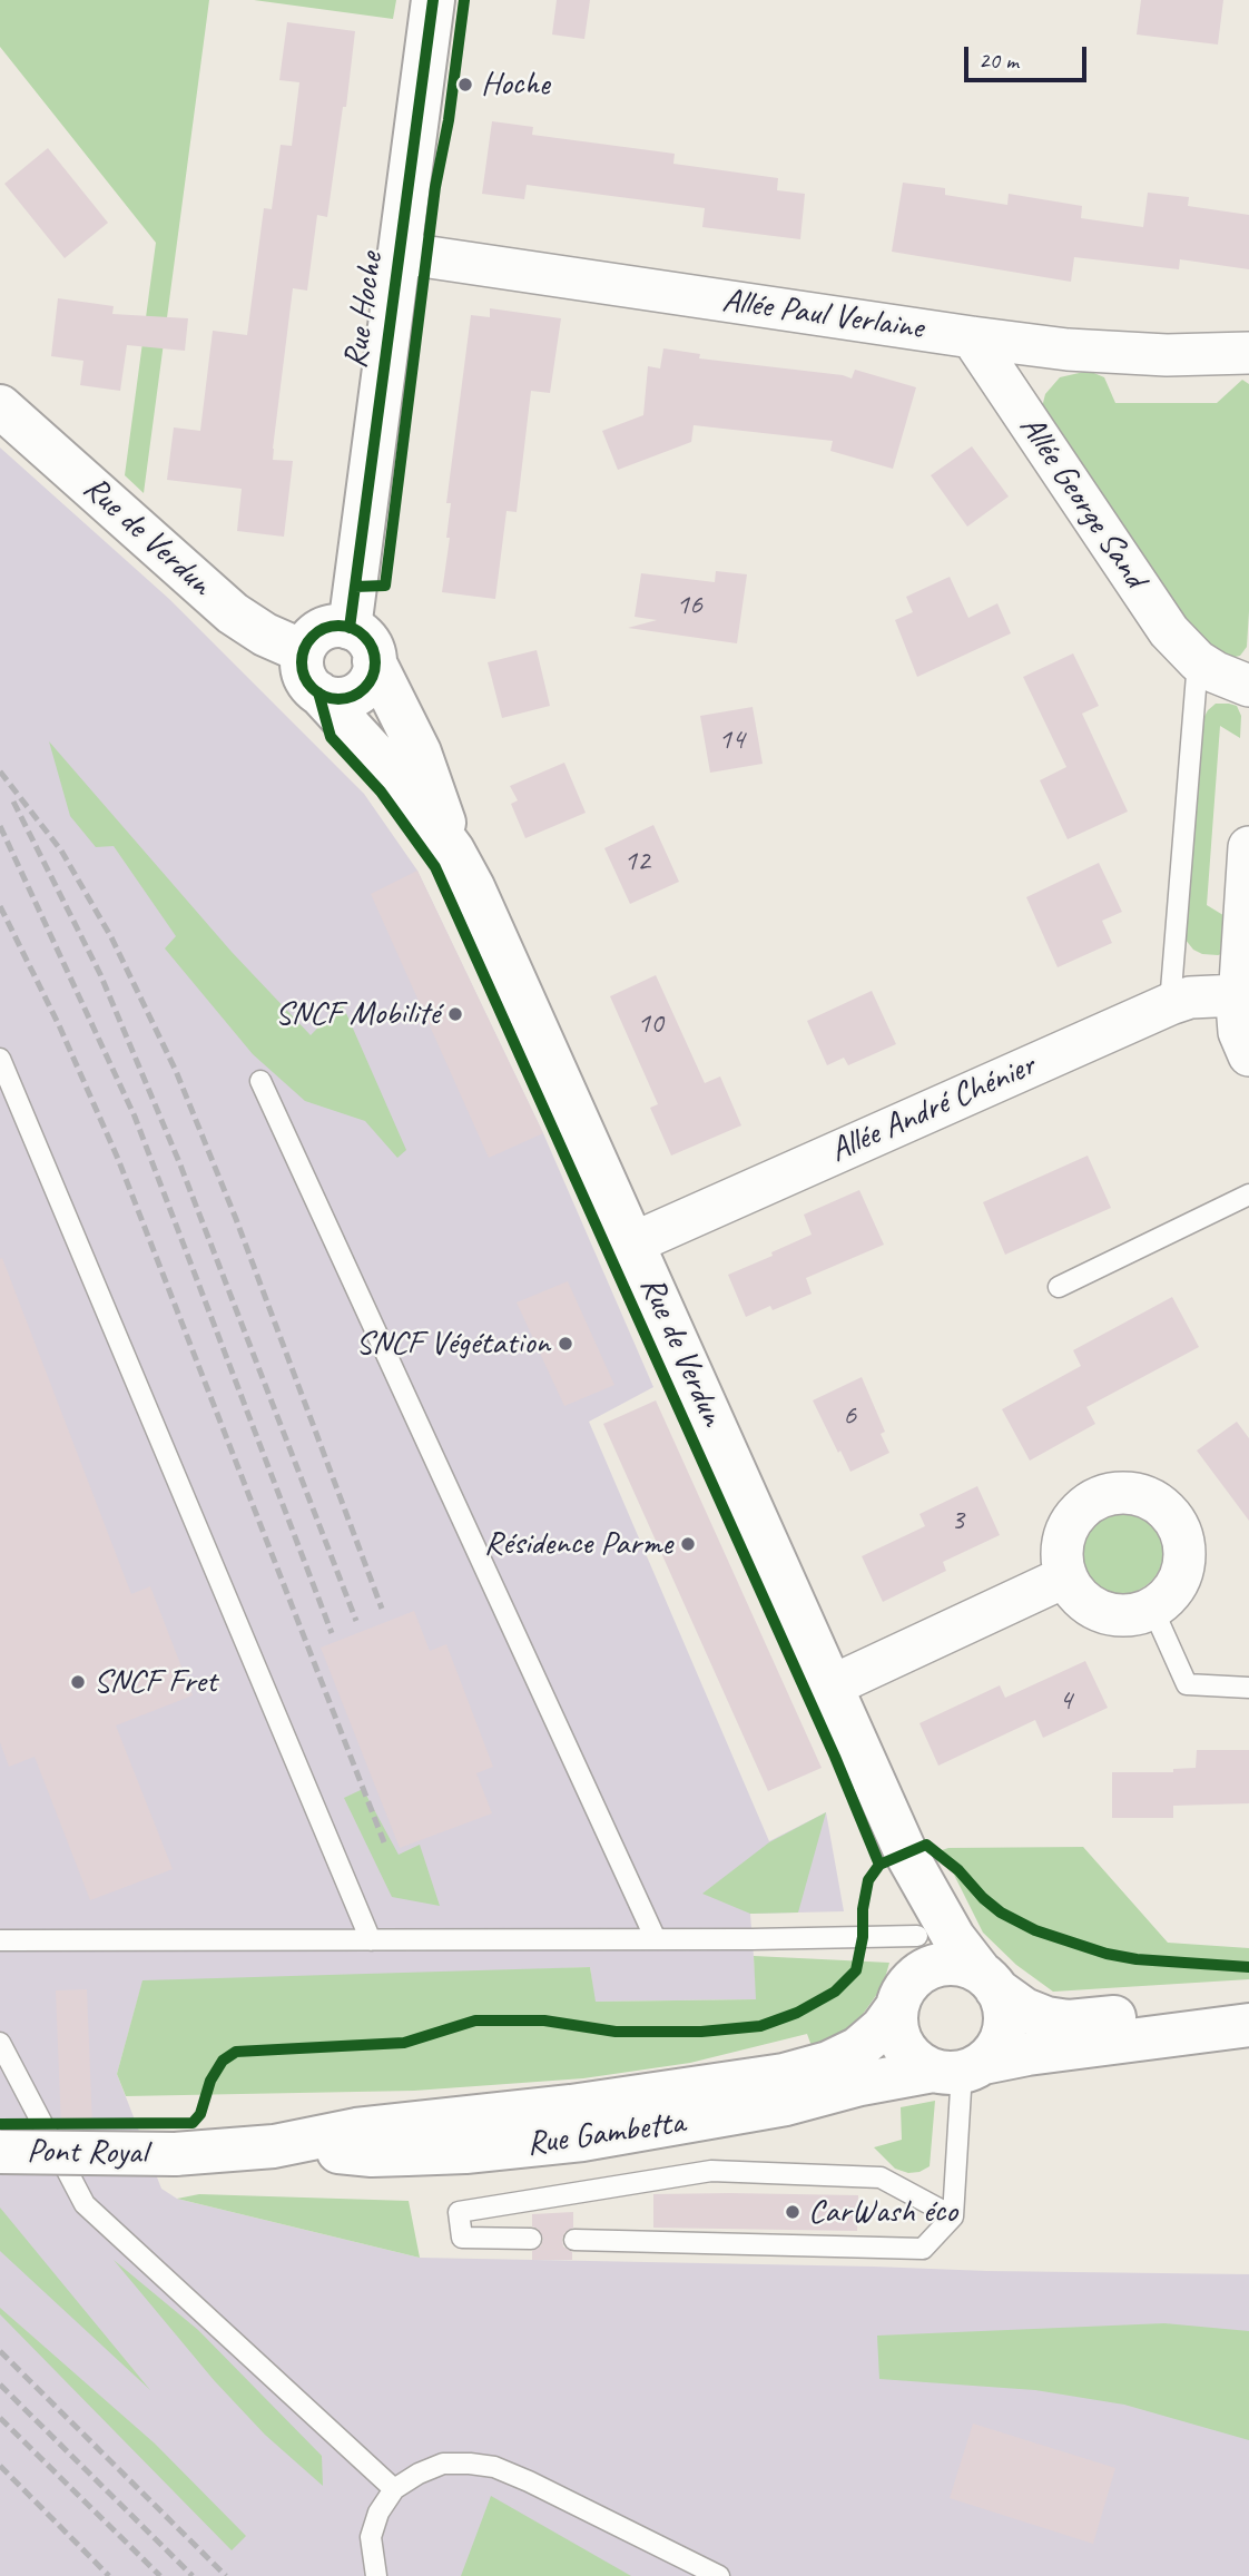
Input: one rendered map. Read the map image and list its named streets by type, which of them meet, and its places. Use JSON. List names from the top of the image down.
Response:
{
  "streets": {
    "main road": [
      "Rue Hoche",
      "Rue de Verdun",
      "Rue Gambetta",
      "Pont Royal"
    ],
    "street": ["Allée Paul Verlaine", "Allée George Sand", "Allée André Chénier"]
  },
  "crossings": [
    ["Rue Hoche", "Allée Paul Verlaine"],
    ["Rue Hoche", "Rue de Verdun"],
    ["Allée Paul Verlaine", "Allée George Sand"],
    ["Rue de Verdun", "Allée André Chénier"],
    ["Rue de Verdun", "Rue Gambetta"],
    ["Rue Gambetta", "Pont Royal"]
  ],
  "places": [
    "Hoche",
    "SNCF Mobilité",
    "SNCF Végétation",
    "Résidence Parme",
    "SNCF Fret",
    "CarWash éco"
  ],
  "house_numbers": [
    "16",
    "14",
    "12",
    "10",
    "6",
    "3",
    "4"
  ],
  "scale_bar": "20 m"
}
